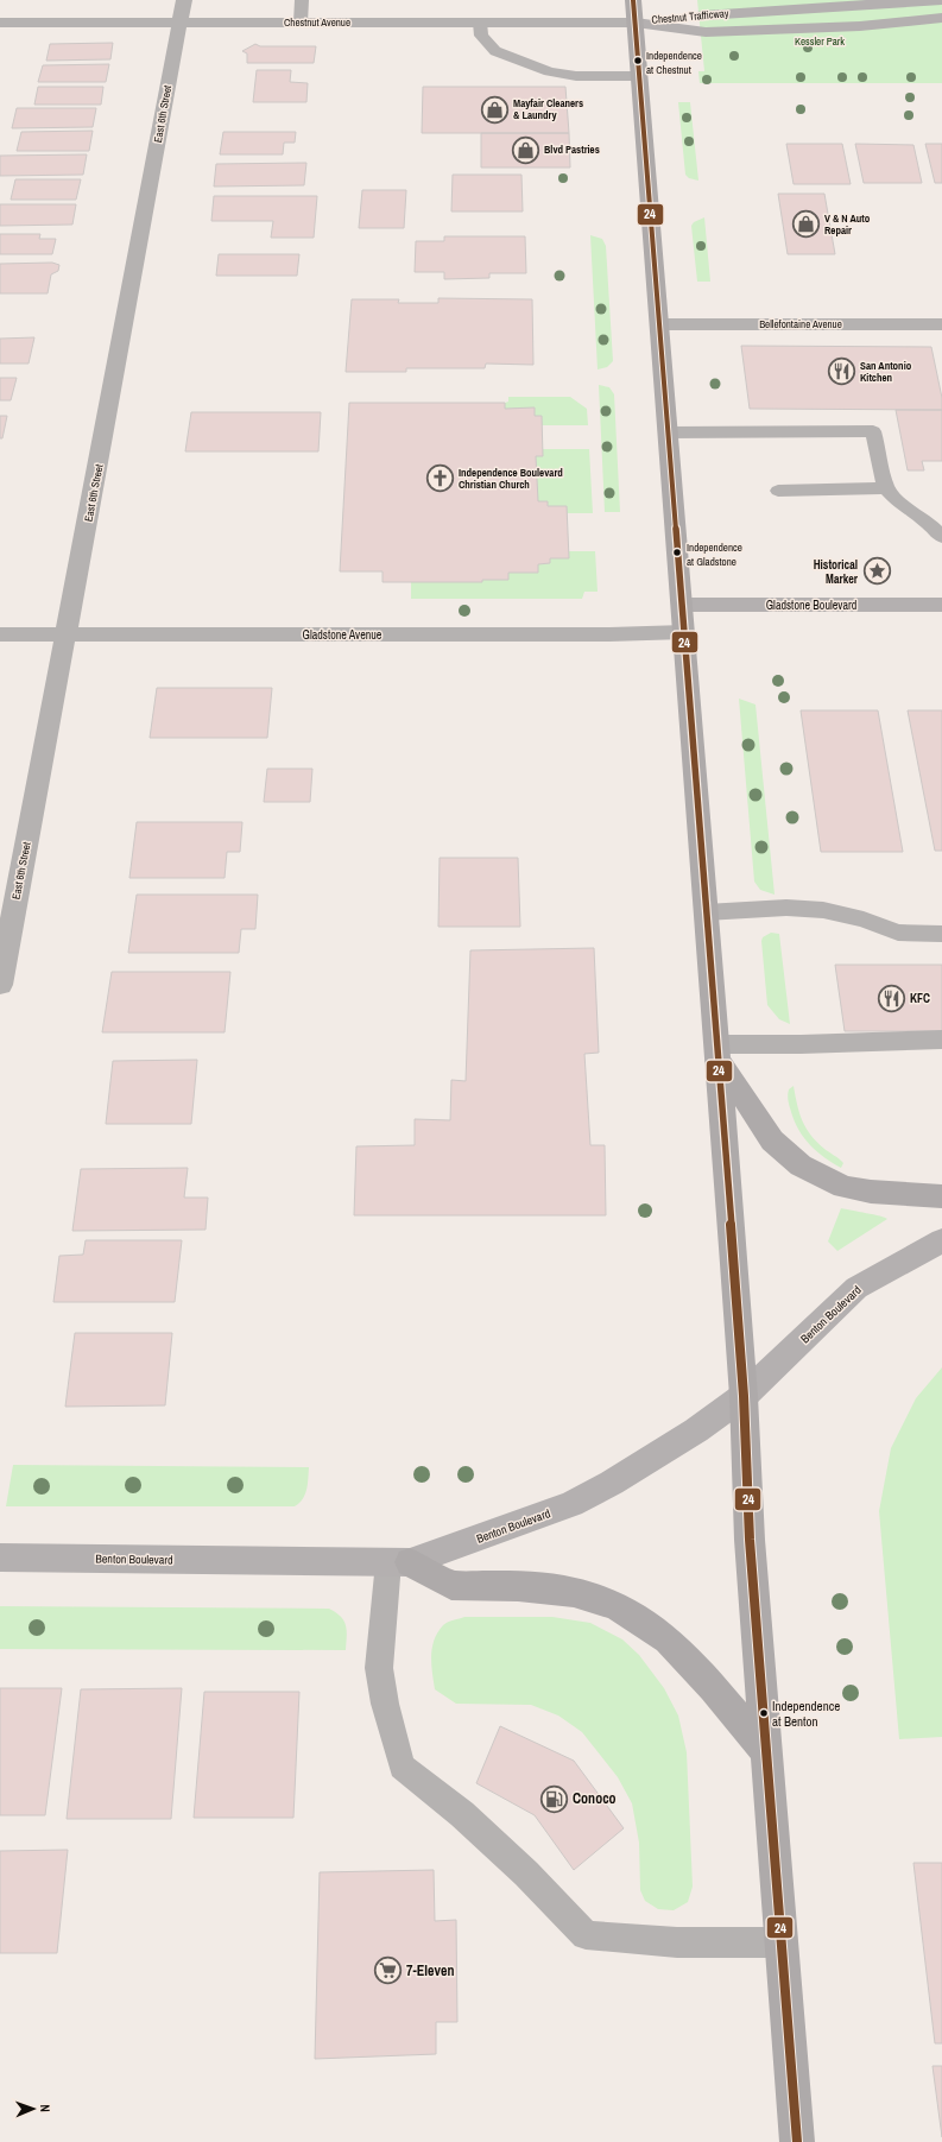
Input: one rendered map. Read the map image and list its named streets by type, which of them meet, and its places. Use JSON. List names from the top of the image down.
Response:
{
  "streets": {
    "street": [
      "Chestnut Trafficway",
      "Chestnut Avenue",
      "East 6th Street",
      "Bellefontaine Avenue",
      "Gladstone Boulevard",
      "Gladstone Avenue",
      "Benton Boulevard"
    ]
  },
  "crossings": [
    ["Chestnut Trafficway", "Chestnut Avenue"],
    ["Chestnut Avenue", "East 6th Street"],
    ["East 6th Street", "Gladstone Avenue"]
  ],
  "parks": ["Kessler Park"],
  "places": {
    "other": ["Independence at Chestnut", "Independence at Gladstone", "Independence at Benton"],
    "shop": ["Mayfair Cleaners & Laundry", "Blvd Pastries", "V & N Auto Repair"],
    "restaurant": ["San Antonio Kitchen", "KFC"],
    "church": ["Independence Boulevard Christian Church"],
    "place": ["Historical Marker"],
    "fuel station": ["Conoco"],
    "supermarket": ["7-Eleven"]
  },
  "lines": ["transit line 24"],
  "north": "right"
}
